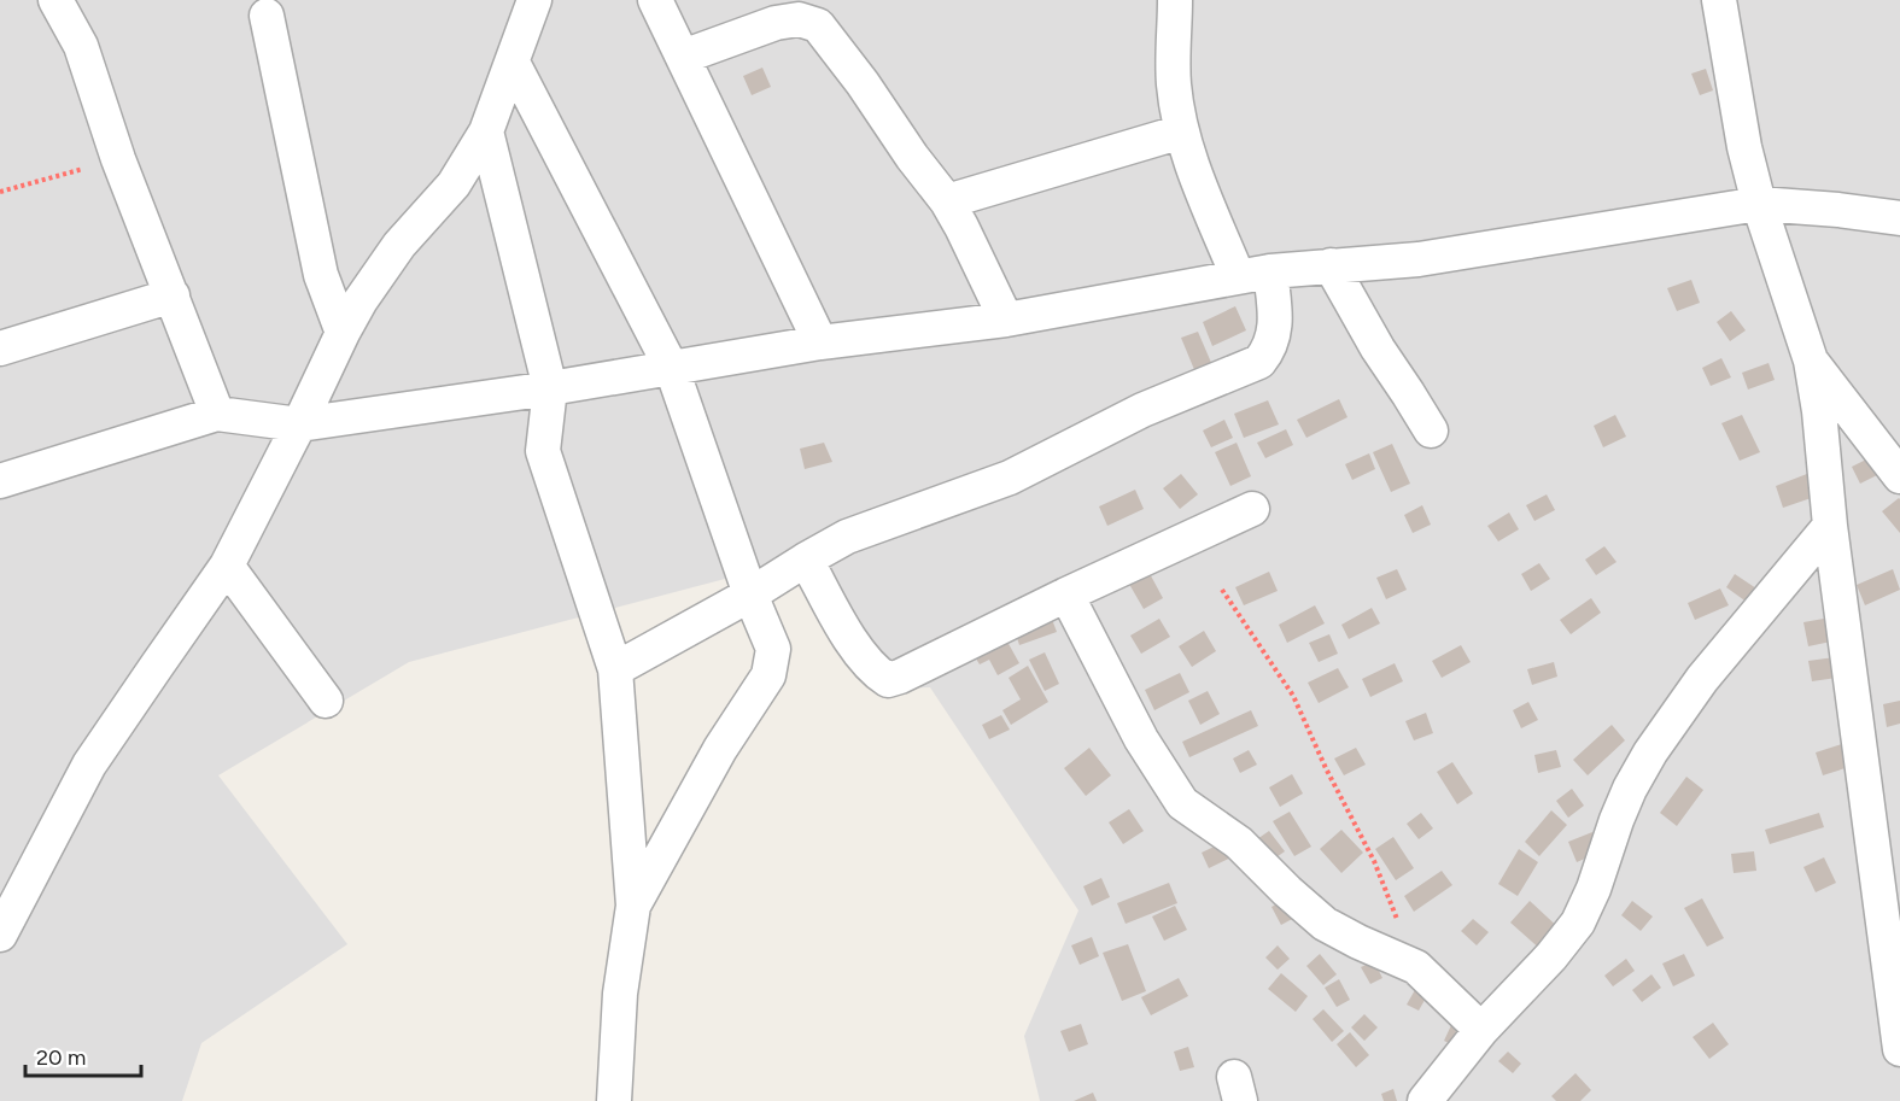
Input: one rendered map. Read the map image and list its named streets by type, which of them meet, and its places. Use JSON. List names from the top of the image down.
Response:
{
  "scale_bar": "20 m"
}
